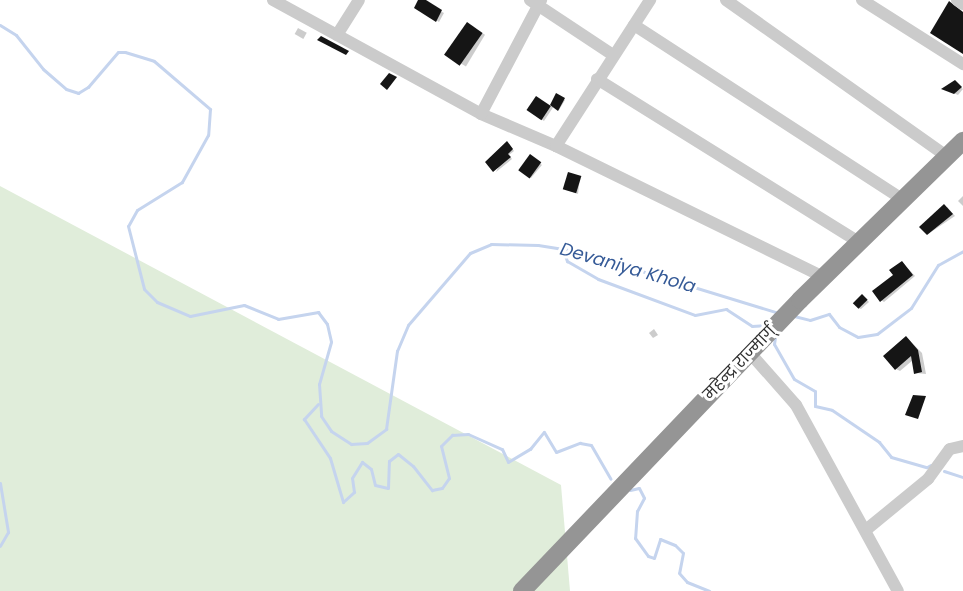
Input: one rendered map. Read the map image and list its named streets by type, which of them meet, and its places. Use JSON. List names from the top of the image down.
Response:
{
  "streets": {
    "highway": ["महेन्द्र राज्मार्ग्"]
  },
  "water": ["Devaniya Khola"]
}
